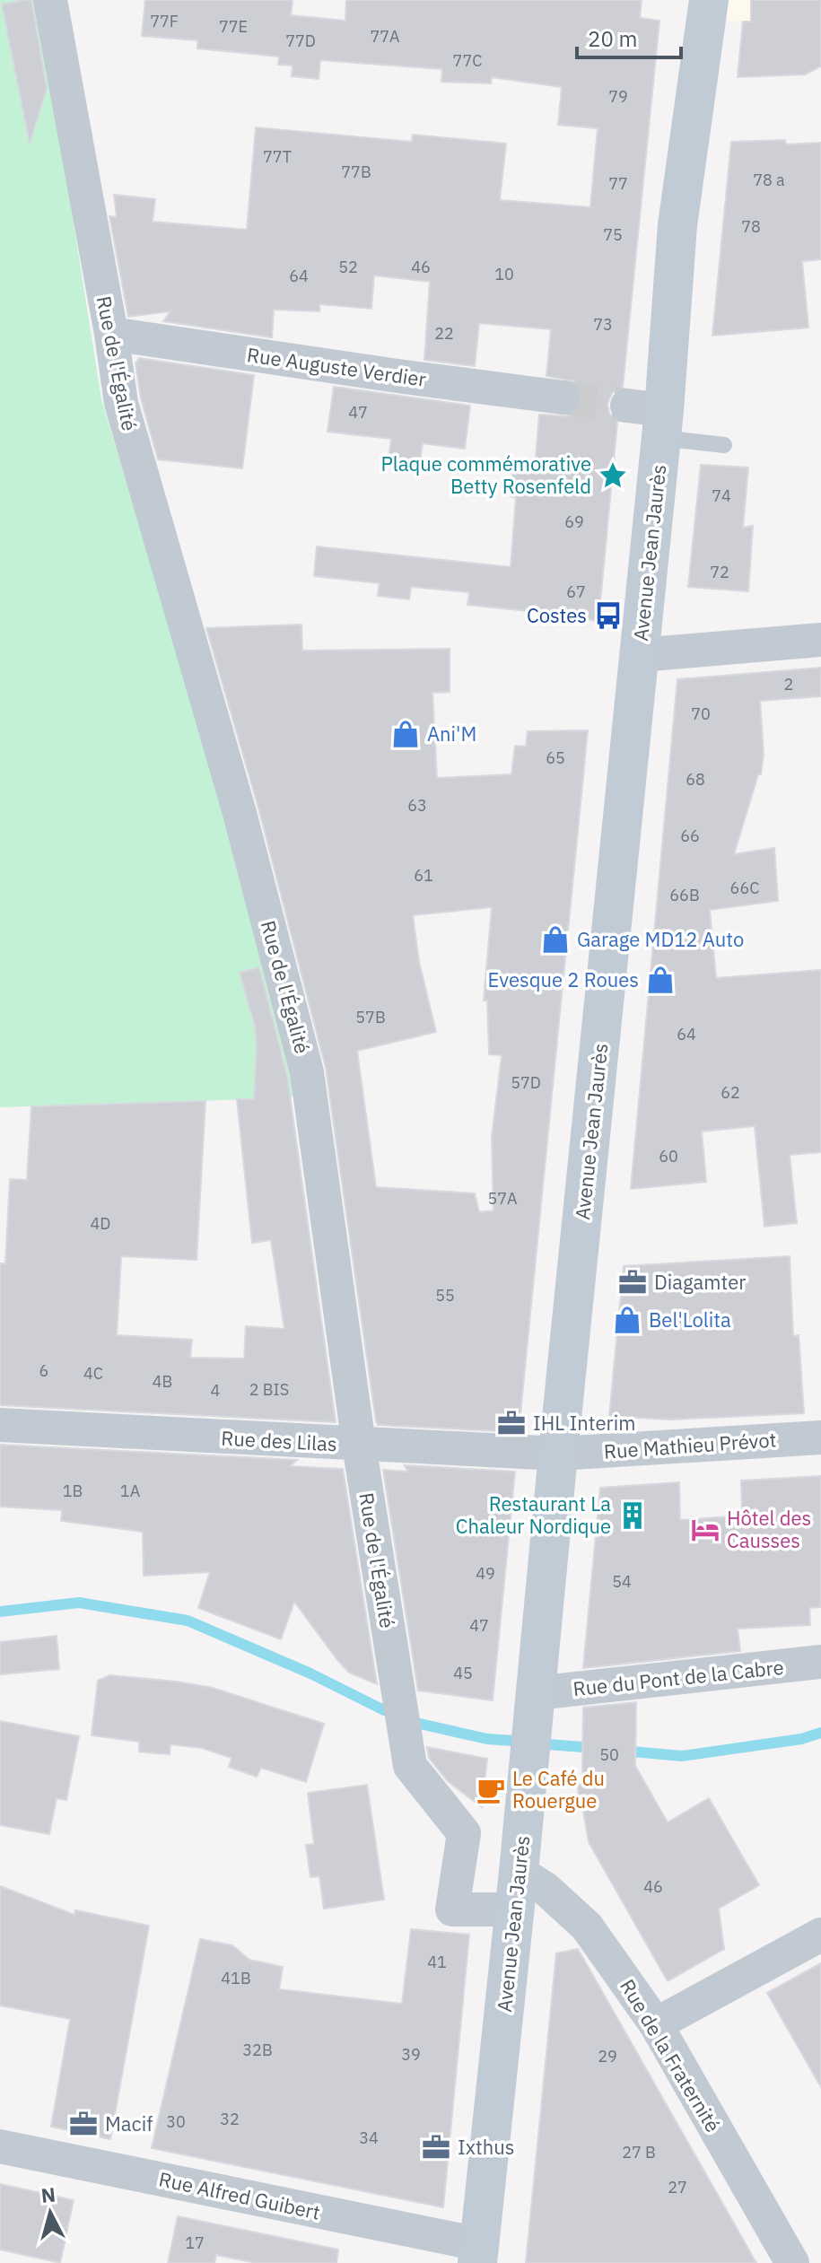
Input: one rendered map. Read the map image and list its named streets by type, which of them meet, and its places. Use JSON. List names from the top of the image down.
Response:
{
  "streets": {
    "main road": ["Avenue Jean Jaurès"],
    "street": [
      "Rue de l'Égalité",
      "Rue Auguste Verdier",
      "Rue des Lilas",
      "Rue Mathieu Prévot",
      "Rue du Pont de la Cabre",
      "Rue de la Fraternité",
      "Rue Alfred Guibert"
    ]
  },
  "crossings": [
    ["Rue de l'Égalité", "Rue Auguste Verdier"],
    ["Rue de l'Égalité", "Avenue Jean Jaurès"],
    ["Rue de l'Égalité", "Rue des Lilas"],
    ["Rue de l'Égalité", "Rue de la Fraternité"],
    ["Avenue Jean Jaurès", "Rue des Lilas"],
    ["Avenue Jean Jaurès", "Rue Mathieu Prévot"],
    ["Avenue Jean Jaurès", "Rue du Pont de la Cabre"],
    ["Avenue Jean Jaurès", "Rue de la Fraternité"],
    ["Avenue Jean Jaurès", "Rue Alfred Guibert"],
    ["Rue des Lilas", "Rue Mathieu Prévot"]
  ],
  "places": {
    "place": ["Plaque commémorative Betty Rosenfeld"],
    "bus stop": ["Costes"],
    "shop": [
      "Ani'M",
      "Garage MD12 Auto",
      "Evesque 2 Roues",
      "Bel'Lolita"
    ],
    "office": [
      "Diagamter",
      "IHL Interim",
      "Macif",
      "Ixthus"
    ],
    "building": ["Restaurant La Chaleur Nordique"],
    "hotel": ["Hôtel des Causses"],
    "cafe": ["Le Café du Rouergue"]
  },
  "house_numbers": [
    "77F",
    "77E",
    "77A",
    "77D",
    "77C",
    "79",
    "77T",
    "77B",
    "78 a",
    "77",
    "78",
    "75",
    "52",
    "46",
    "10",
    "64",
    "73",
    "22",
    "47",
    "74",
    "69",
    "72",
    "67",
    "2",
    "70",
    "65",
    "68",
    "63",
    "66",
    "61",
    "66C",
    "66B",
    "57B",
    "64",
    "57D",
    "62",
    "60",
    "57A",
    "4D",
    "55",
    "6",
    "4C",
    "4B",
    "2 BIS",
    "4",
    "1B",
    "1A",
    "49",
    "54",
    "47",
    "45",
    "50",
    "46",
    "41",
    "41B",
    "32B",
    "39",
    "29",
    "32",
    "30",
    "34",
    "27 B",
    "27",
    "17"
  ],
  "scale_bar": "20 m",
  "north": "top"
}
